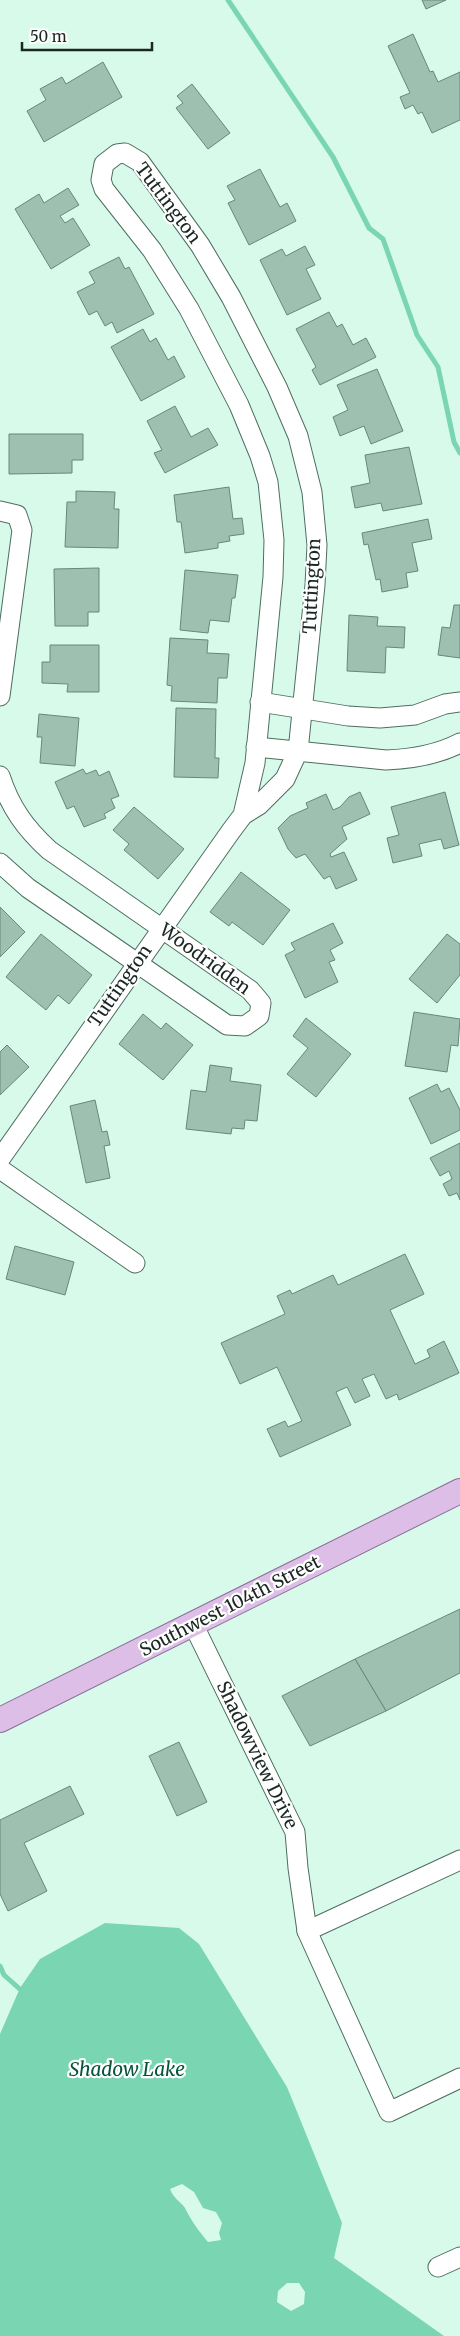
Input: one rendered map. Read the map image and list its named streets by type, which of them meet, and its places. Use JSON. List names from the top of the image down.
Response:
{
  "streets": {
    "main road": ["Southwest 104th Street"],
    "street": ["Tuttington", "Woodridden", "Shadowview Drive"]
  },
  "crossings": [
    ["Tuttington", "Woodridden"],
    ["Southwest 104th Street", "Shadowview Drive"]
  ],
  "water": ["Shadow Lake"],
  "scale_bar": "50 m"
}
